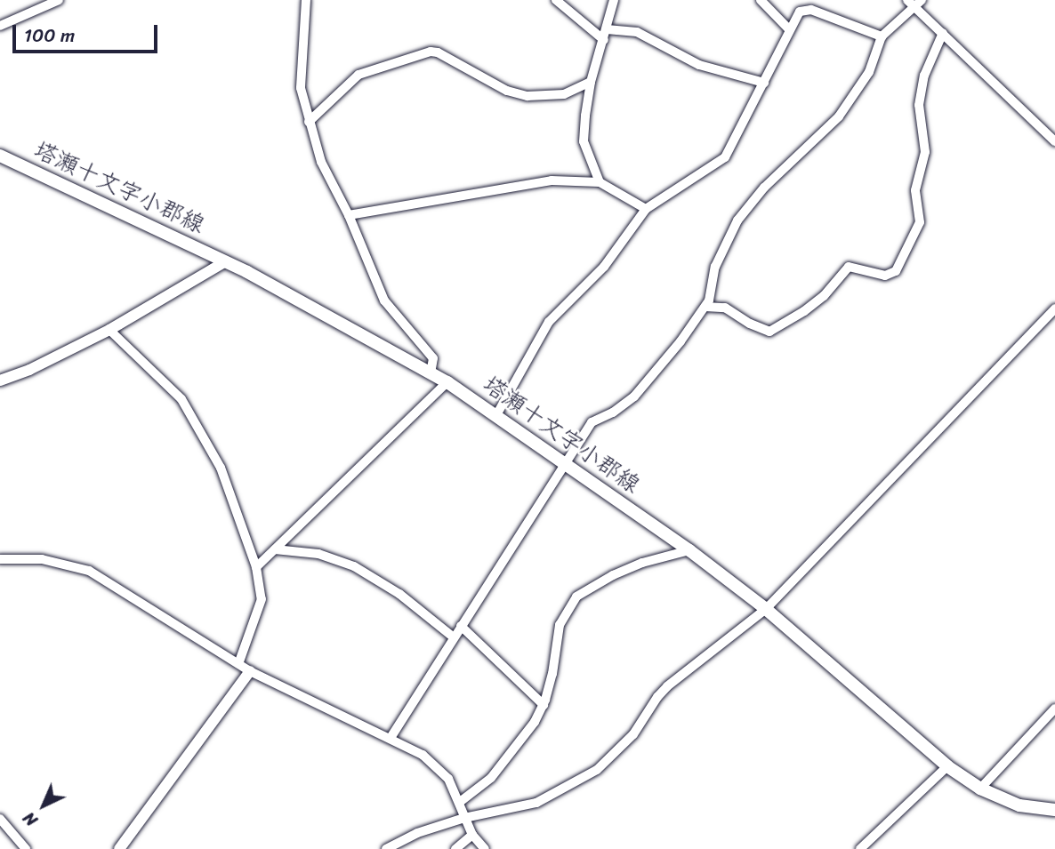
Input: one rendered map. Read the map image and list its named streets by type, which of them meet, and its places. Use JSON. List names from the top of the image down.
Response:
{
  "streets": {
    "main road": ["塔瀬十文字小郡線"]
  },
  "scale_bar": "100 m",
  "north": "bottom left"
}
